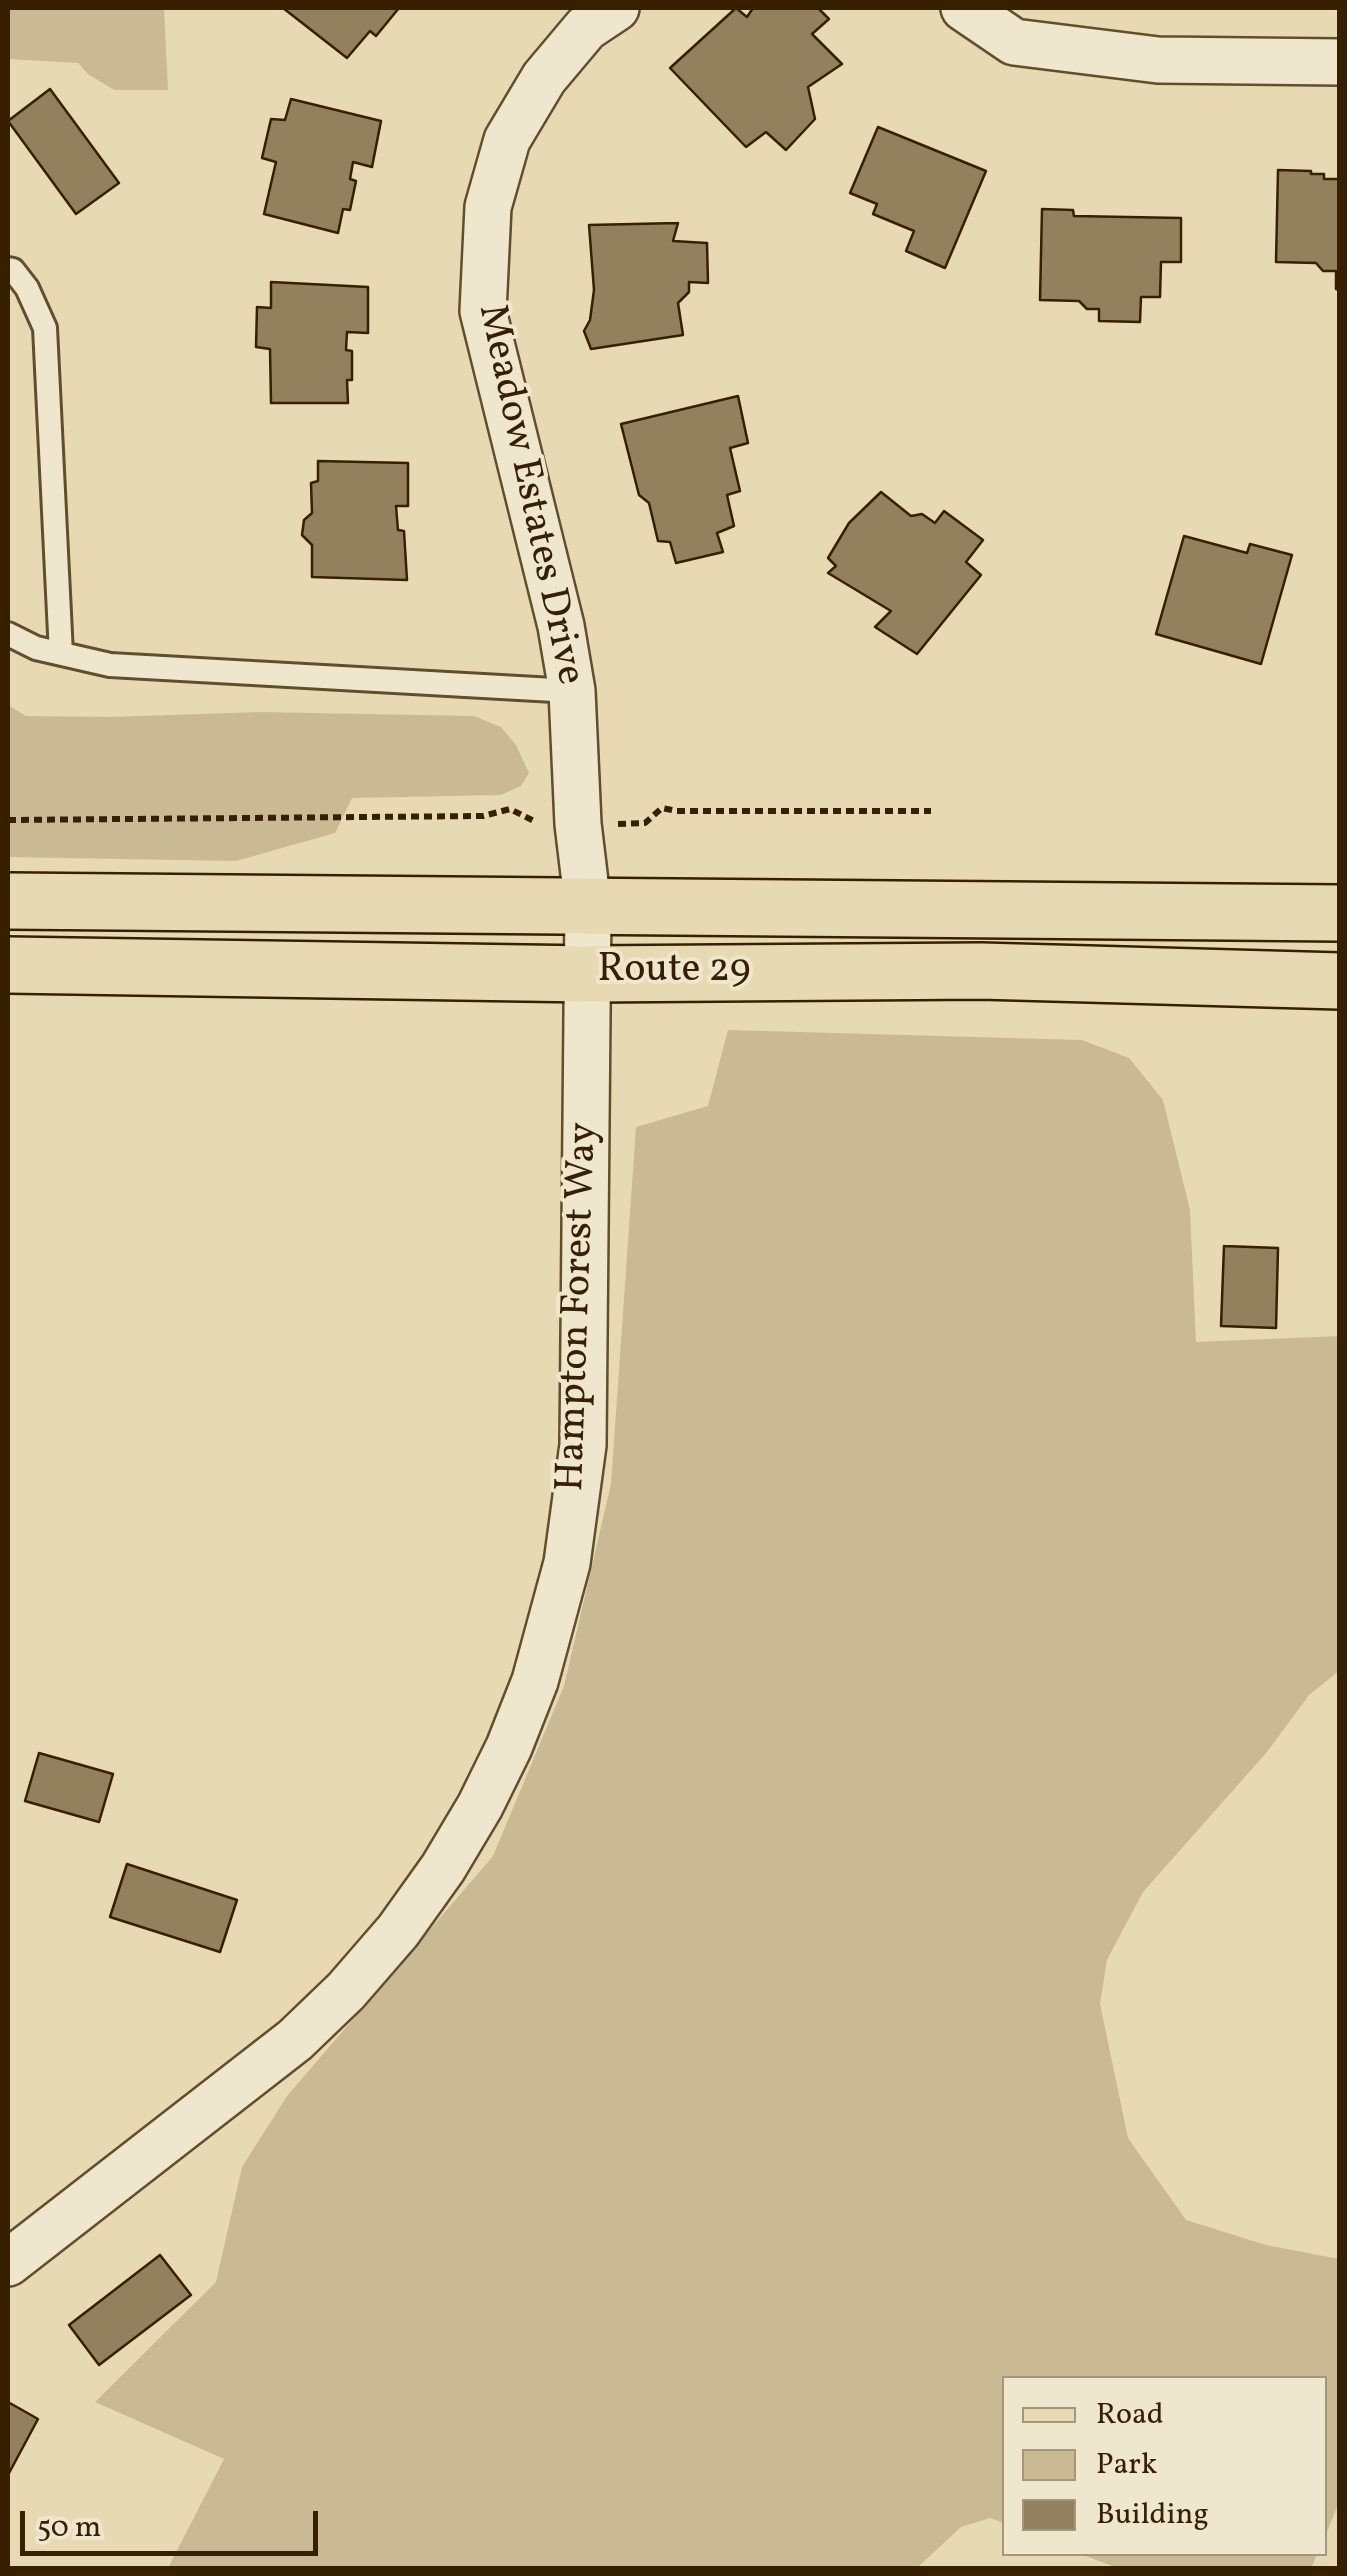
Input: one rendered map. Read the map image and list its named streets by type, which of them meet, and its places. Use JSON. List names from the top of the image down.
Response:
{
  "streets": {
    "main road": ["Route 29"],
    "street": ["Meadow Estates Drive", "Hampton Forest Way"]
  },
  "crossings": [
    ["Meadow Estates Drive", "Route 29"],
    ["Meadow Estates Drive", "Hampton Forest Way"],
    ["Route 29", "Hampton Forest Way"]
  ],
  "legend": ["Road", "Park", "Building"],
  "scale_bar": "50 m"
}
